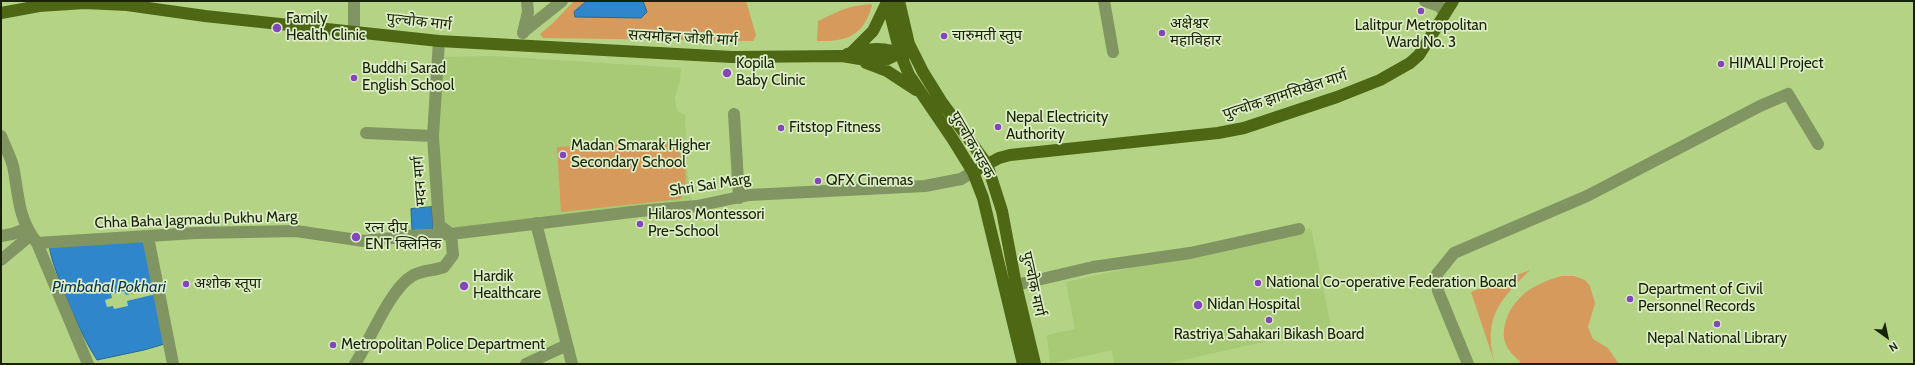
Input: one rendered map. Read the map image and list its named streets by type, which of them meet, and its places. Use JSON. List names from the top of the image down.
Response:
{
  "streets": {
    "main road": [
      "पुल्चोक मार्ग",
      "सत्यमोहन जोशी मार्ग",
      "पुल्चोक झामसिखेल मार्ग",
      "पुल्चोक सडक"
    ],
    "street": ["मदन मार्ग", "Shri Sai Marg", "Chha Baha Jagmadu Pukhu Marg"]
  },
  "crossings": [
    ["पुल्चोक मार्ग", "सत्यमोहन जोशी मार्ग"],
    ["पुल्चोक मार्ग", "पुल्चोक झामसिखेल मार्ग"],
    ["पुल्चोक मार्ग", "पुल्चोक सडक"],
    ["पुल्चोक मार्ग", "मदन मार्ग"],
    ["सत्यमोहन जोशी मार्ग", "पुल्चोक सडक"],
    ["पुल्चोक झामसिखेल मार्ग", "पुल्चोक सडक"],
    ["पुल्चोक झामसिखेल मार्ग", "Shri Sai Marg"],
    ["पुल्चोक सडक", "Shri Sai Marg"],
    ["मदन मार्ग", "Shri Sai Marg"],
    ["मदन मार्ग", "Chha Baha Jagmadu Pukhu Marg"],
    ["Shri Sai Marg", "Chha Baha Jagmadu Pukhu Marg"]
  ],
  "water": ["Pimbahal Pokhari"],
  "places": [
    "Lalitpur Metropolitan Ward No. 3",
    "Family Health Clinic",
    "अक्षेश्वर महाविहार",
    "चारुमती स्तुप",
    "HIMALI Project",
    "Kopila Baby Clinic",
    "Buddhi Sarad English School",
    "Nepal Electricity Authority",
    "Fitstop Fitness",
    "Madan Smarak Higher Secondary School",
    "QFX Cinemas",
    "Hilaros Montessori Pre-School",
    "रत्न दीप ENT क्लिनिक",
    "National Co-operative Federation Board",
    "अशोक स्तूपा",
    "Hardik Healthcare",
    "Department of Civil Personnel Records",
    "Nidan Hospital",
    "Rastriya Sahakari Bikash Board",
    "Nepal National Library",
    "Metropolitan Police Department"
  ],
  "north": "bottom right"
}
